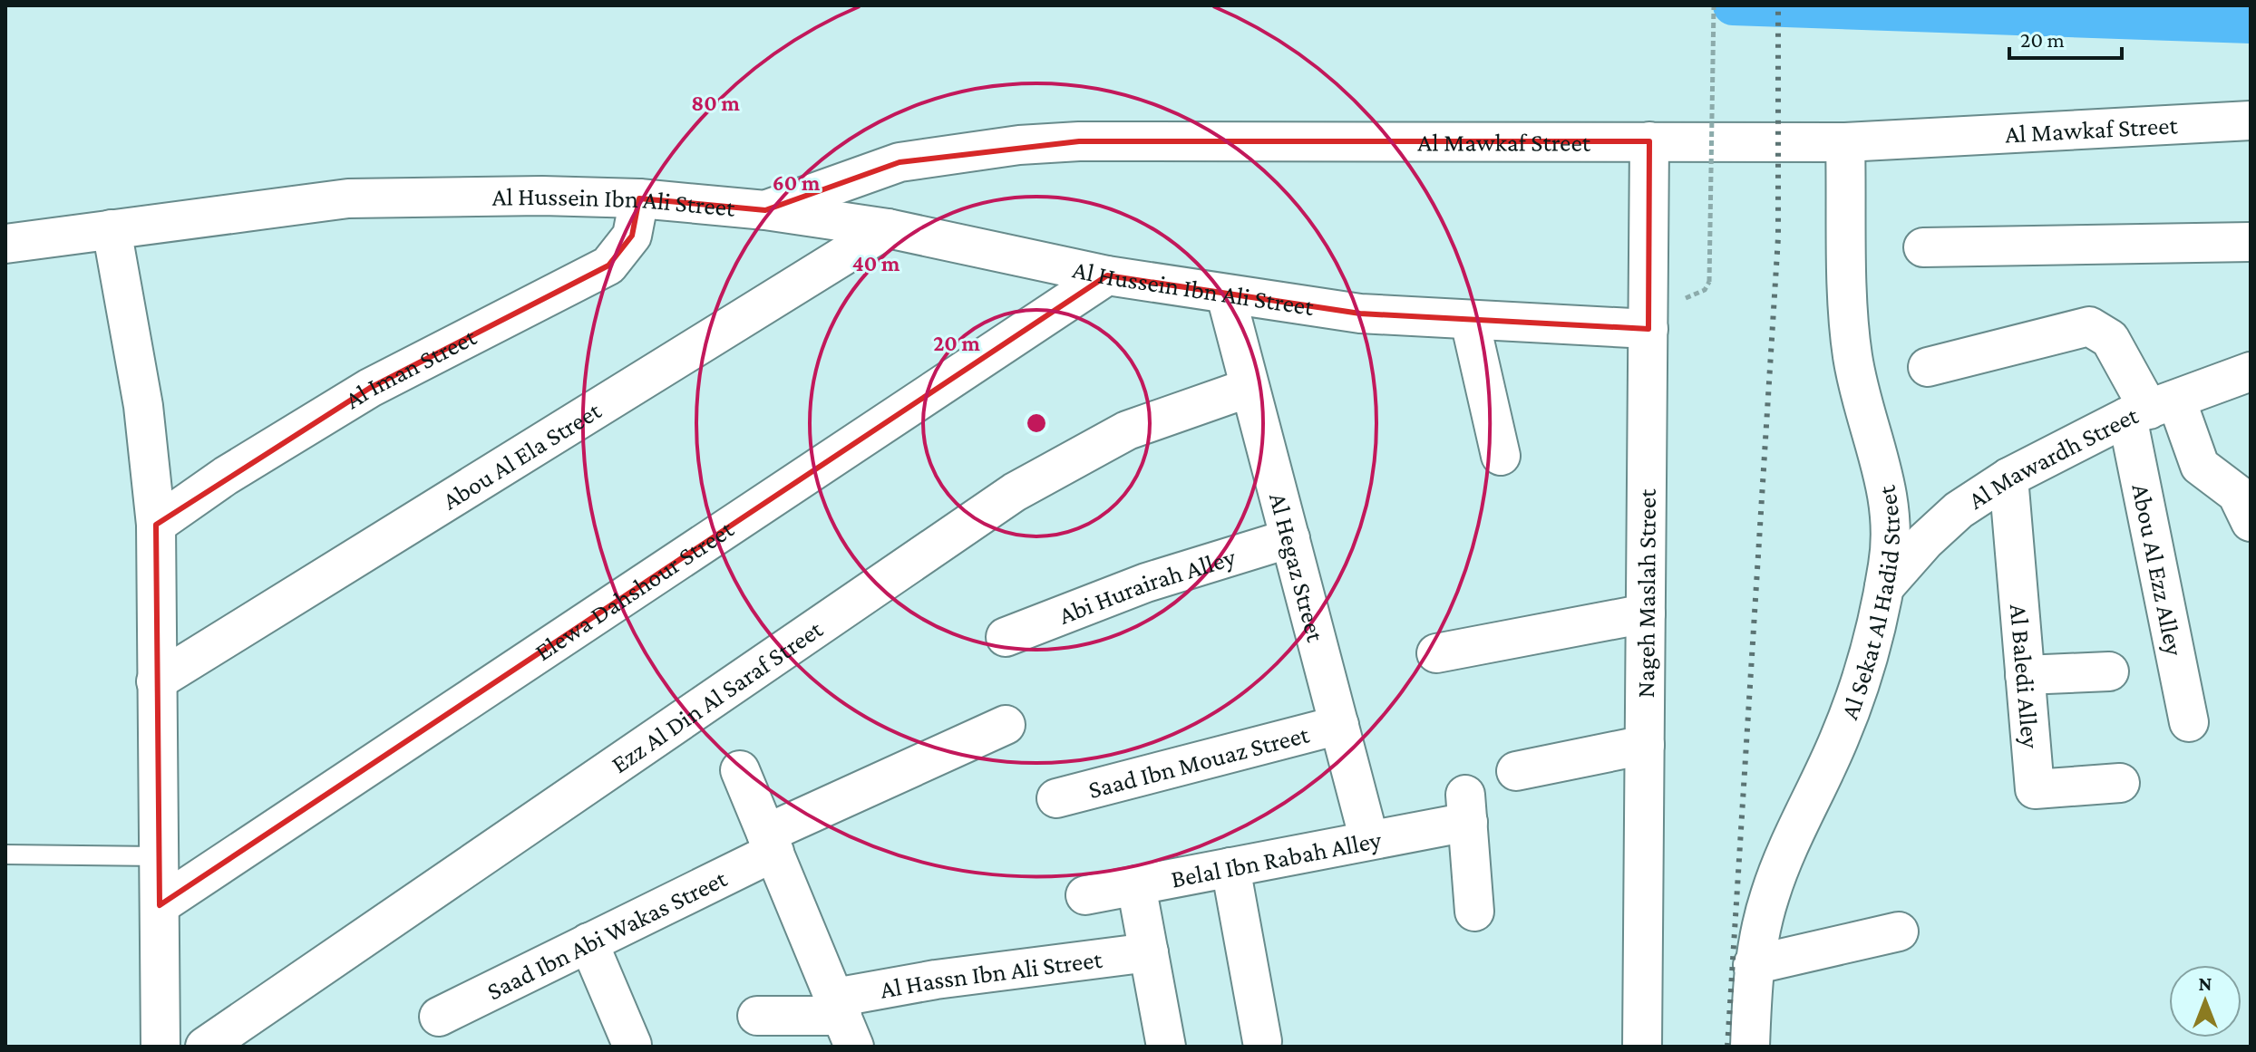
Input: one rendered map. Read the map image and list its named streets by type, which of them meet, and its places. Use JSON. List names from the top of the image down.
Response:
{
  "streets": {
    "street": [
      "Al Mawkaf Street",
      "Al Hussein Ibn Ali Street",
      "Al Iman Street",
      "Abou Al Ela Street",
      "Al Mawardh Street",
      "Al Hegaz Street",
      "Abou Al Ezz Alley",
      "Abi Hurairah Alley",
      "Elewa Dahshour Street",
      "Nageh Maslah Street",
      "Al Sekat Al Hadid Street",
      "Al Baledi Alley",
      "Ezz Al Din Al Saraf Street",
      "Saad Ibn Mouaz Street",
      "Belal Ibn Rabah Alley",
      "Saad Ibn Abi Wakas Street",
      "Al Hassn Ibn Ali Street"
    ]
  },
  "crossings": [
    ["Al Mawkaf Street", "Al Hussein Ibn Ali Street"],
    ["Al Mawkaf Street", "Nageh Maslah Street"],
    ["Al Mawkaf Street", "Al Sekat Al Hadid Street"],
    ["Al Hussein Ibn Ali Street", "Al Iman Street"],
    ["Al Hussein Ibn Ali Street", "Abou Al Ela Street"],
    ["Al Hussein Ibn Ali Street", "Al Hegaz Street"],
    ["Al Hussein Ibn Ali Street", "Elewa Dahshour Street"],
    ["Al Hussein Ibn Ali Street", "Nageh Maslah Street"],
    ["Al Mawardh Street", "Abou Al Ezz Alley"],
    ["Al Mawardh Street", "Al Sekat Al Hadid Street"],
    ["Al Mawardh Street", "Al Baledi Alley"],
    ["Al Hegaz Street", "Abi Hurairah Alley"],
    ["Al Hegaz Street", "Ezz Al Din Al Saraf Street"],
    ["Al Hegaz Street", "Saad Ibn Mouaz Street"],
    ["Al Hegaz Street", "Belal Ibn Rabah Alley"]
  ],
  "scale_bar": "20 m",
  "north": "top",
  "rings": [
    "80 m",
    "60 m",
    "40 m",
    "20 m"
  ]
}
